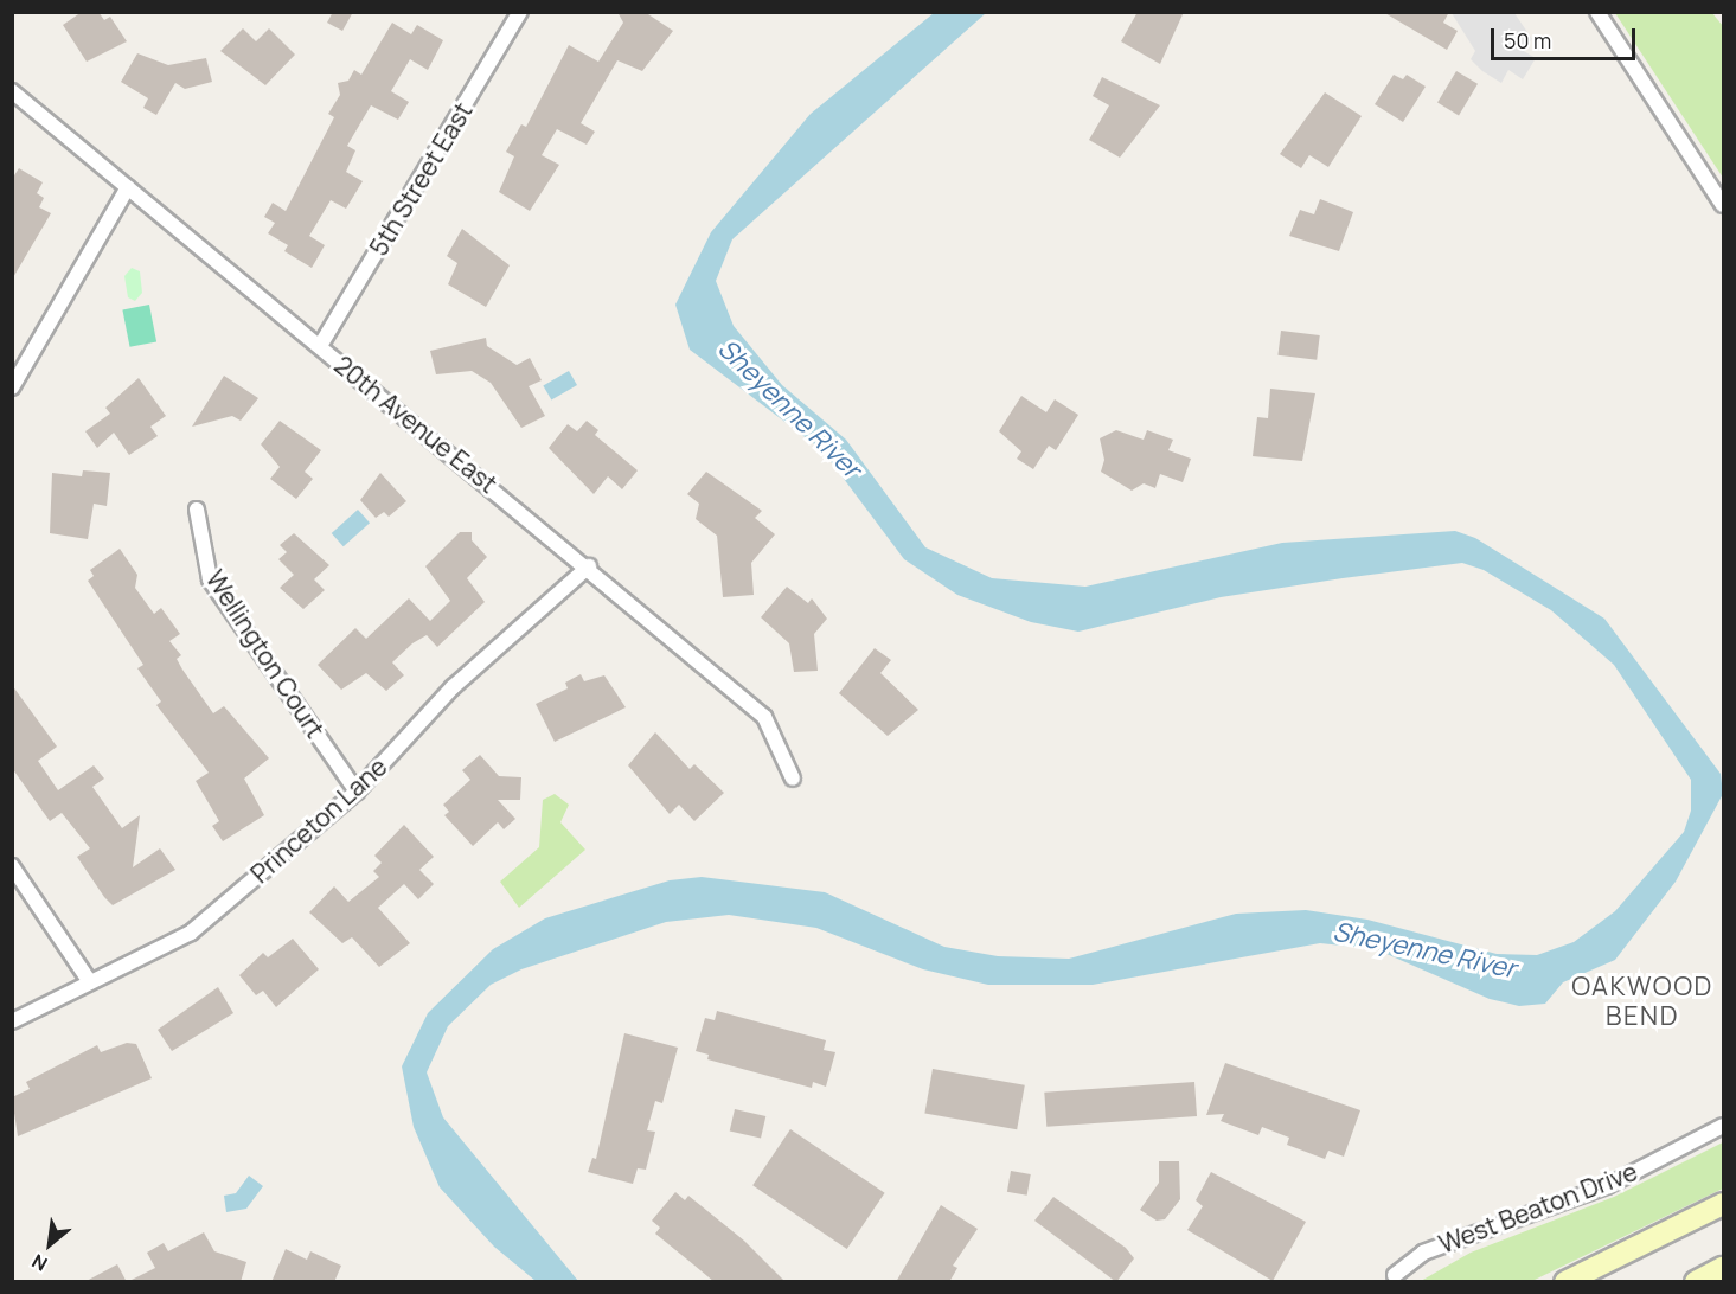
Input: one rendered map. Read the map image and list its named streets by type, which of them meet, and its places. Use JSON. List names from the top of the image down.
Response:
{
  "streets": {
    "street": [
      "5th Street East",
      "20th Avenue East",
      "Wellington Court",
      "Princeton Lane",
      "West Beaton Drive"
    ]
  },
  "crossings": [
    ["5th Street East", "20th Avenue East"],
    ["20th Avenue East", "Princeton Lane"],
    ["Wellington Court", "Princeton Lane"]
  ],
  "districts": ["OAKWOOD BEND"],
  "water": ["Sheyenne River"],
  "scale_bar": "50 m",
  "north": "bottom left"
}
